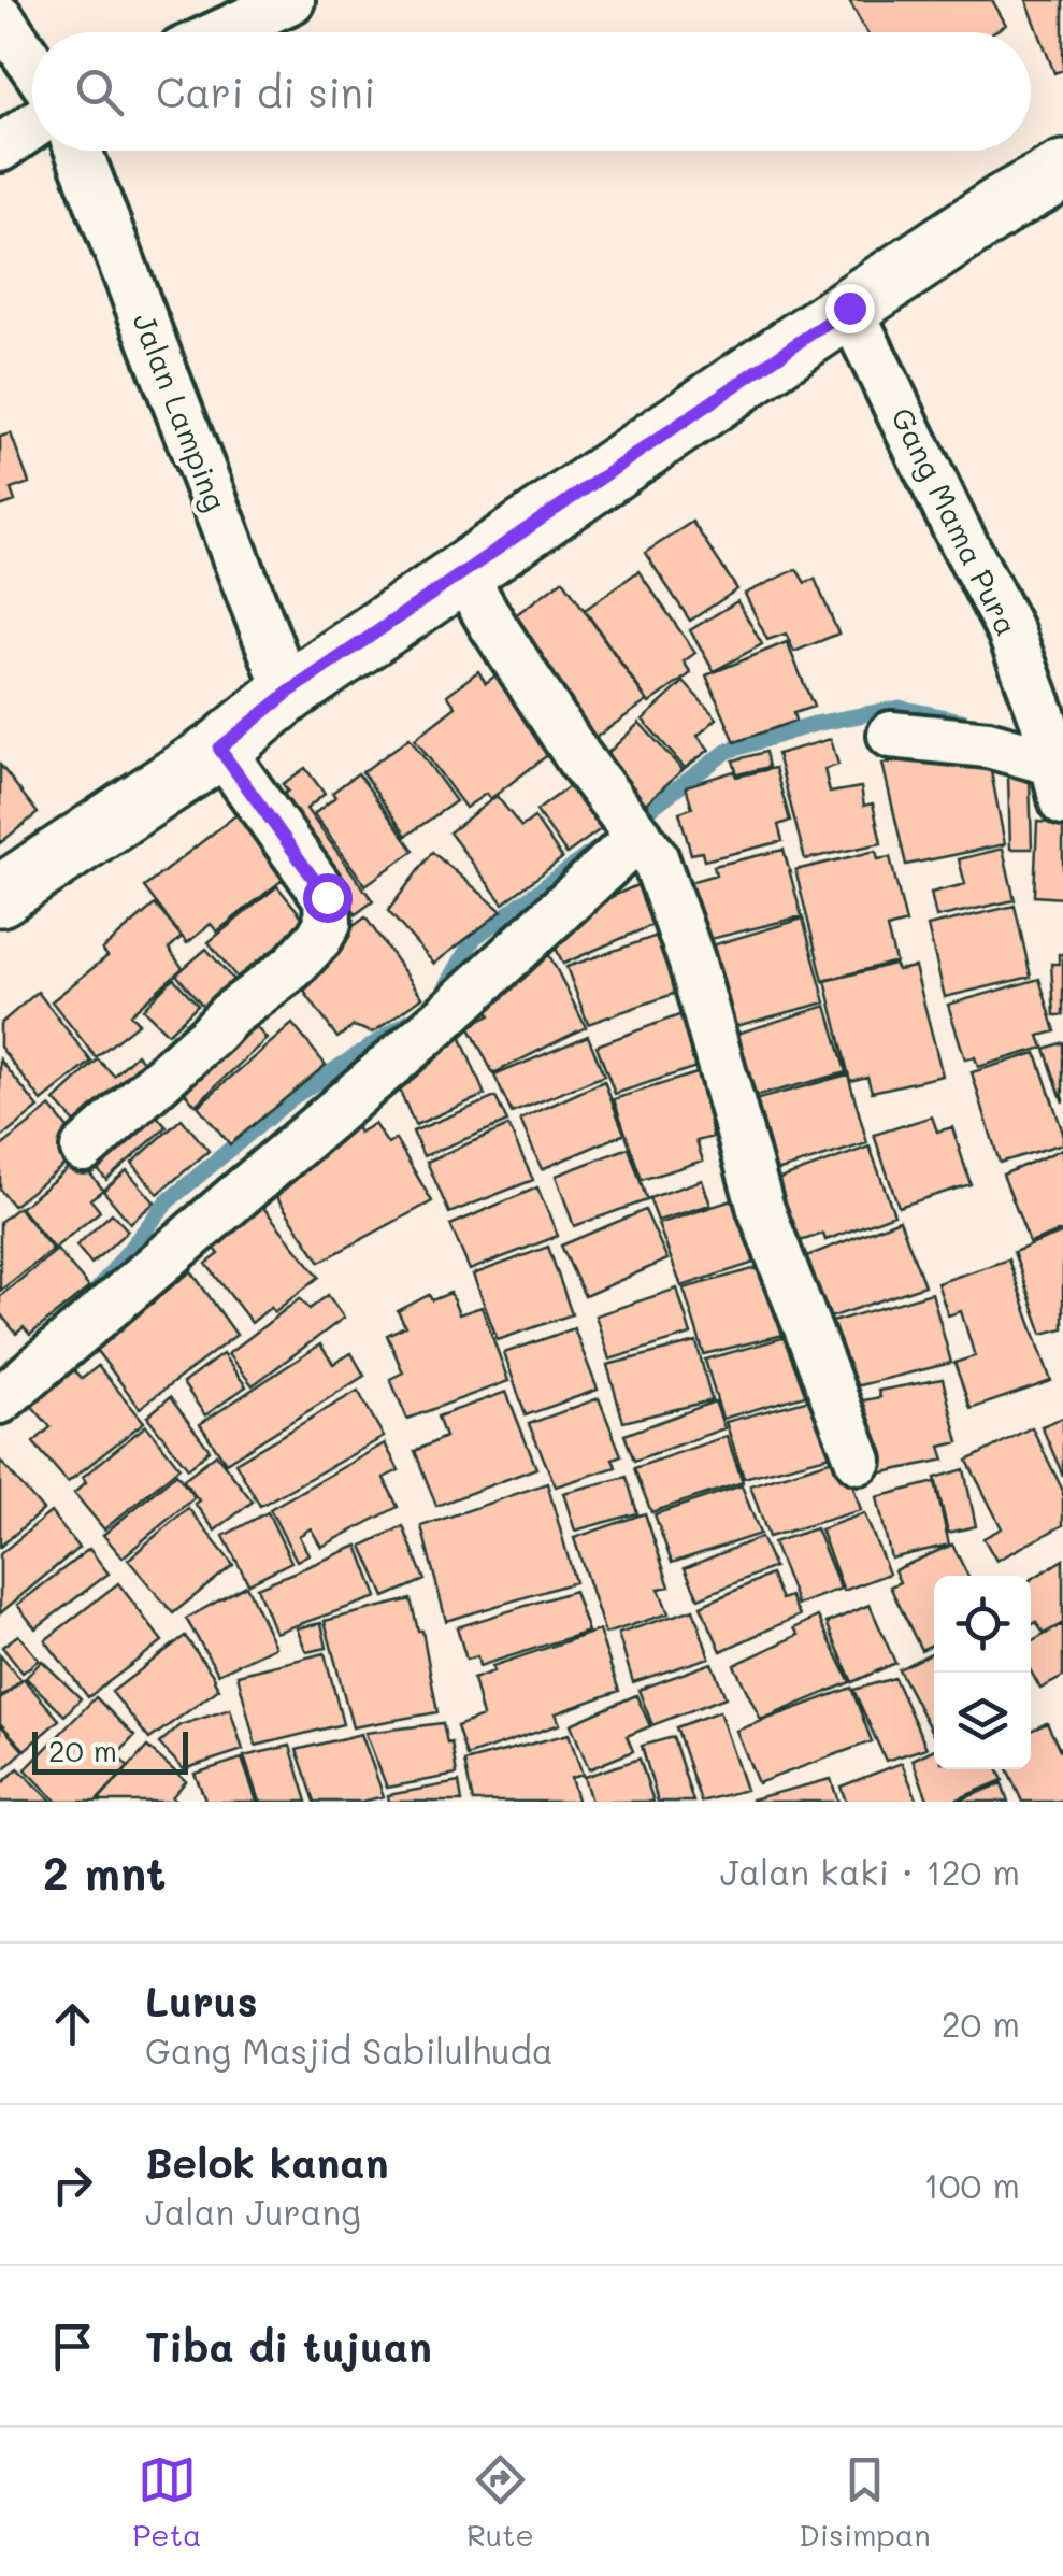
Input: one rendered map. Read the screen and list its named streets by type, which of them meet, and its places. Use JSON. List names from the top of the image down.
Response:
{
  "streets": {
    "street": ["Jalan Lamping", "Gang Mama Pura"]
  },
  "scale_bar": "20 m",
  "page": {
    "search": "Cari di sini",
    "scale": "20 m",
    "heading": ["2 mnt", "Jalan kaki · 120 m"],
    "list": [
      ["Lurus", "Gang Masjid Sabilulhuda", "20 m"],
      ["Belok kanan", "Jalan Jurang", "100 m"],
      "Tiba di tujuan"
    ],
    "nav": ["Peta", "Rute", "Disimpan"]
  }
}
